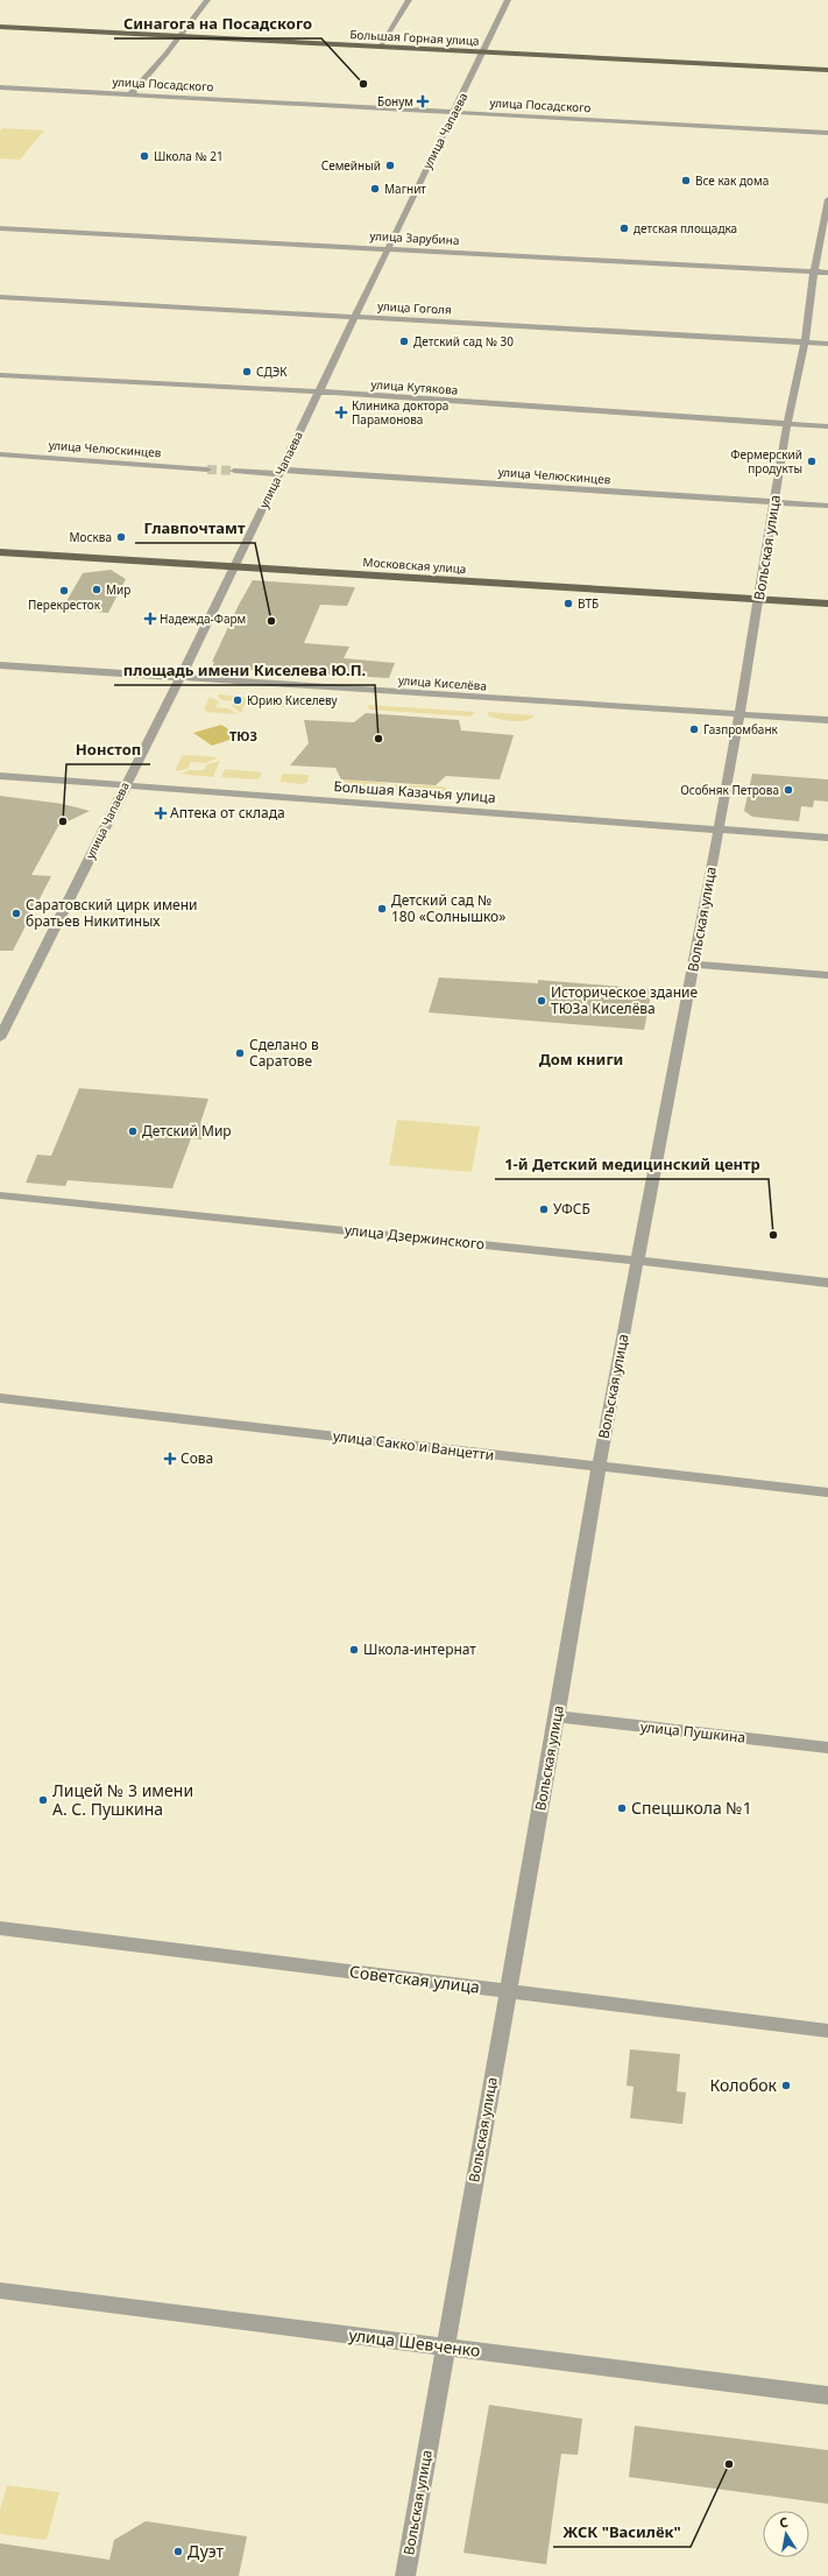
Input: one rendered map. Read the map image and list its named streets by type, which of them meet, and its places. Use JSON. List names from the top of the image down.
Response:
{
  "streets": {
    "main road": ["Большая Горная улица", "Московская улица"],
    "street": [
      "улица Посадского",
      "улица Чапаева",
      "улица Зарубина",
      "улица Гоголя",
      "улица Кутякова",
      "улица Челюскинцев",
      "Вольская улица",
      "улица Киселёва",
      "Большая Казачья улица",
      "улица Дзержинского",
      "улица Сакко и Ванцетти",
      "улица Пушкина",
      "Советская улица",
      "улица Шевченко"
    ]
  },
  "crossings": [
    ["Большая Горная улица", "улица Чапаева"],
    ["улица Посадского", "улица Чапаева"],
    ["улица Чапаева", "улица Зарубина"],
    ["улица Чапаева", "улица Гоголя"],
    ["улица Чапаева", "улица Кутякова"],
    ["улица Чапаева", "улица Челюскинцев"],
    ["улица Чапаева", "Московская улица"],
    ["улица Чапаева", "улица Киселёва"],
    ["улица Чапаева", "Большая Казачья улица"],
    ["улица Зарубина", "Вольская улица"],
    ["улица Гоголя", "Вольская улица"],
    ["улица Кутякова", "Вольская улица"],
    ["улица Челюскинцев", "Вольская улица"],
    ["Вольская улица", "Московская улица"],
    ["Вольская улица", "улица Киселёва"],
    ["Вольская улица", "Большая Казачья улица"],
    ["Вольская улица", "улица Дзержинского"],
    ["Вольская улица", "улица Сакко и Ванцетти"],
    ["Вольская улица", "улица Пушкина"],
    ["Вольская улица", "Советская улица"],
    ["Вольская улица", "улица Шевченко"]
  ],
  "districts": ["ТЮЗ", "Дом книги"],
  "places": {
    "other": [
      "Синагога на Посадского",
      "Школа № 21",
      "Семейный",
      "Все как дома",
      "Магнит",
      "детская площадка",
      "Детский сад № 30",
      "СДЭК",
      "Фермерский продукты",
      "Москва",
      "Мир",
      "Перекресток",
      "ВТБ",
      "Главпочтамт",
      "Юрию Киселеву",
      "Газпромбанк",
      "площадь имени Киселева Ю.П.",
      "Особняк Петрова",
      "Нонстоп",
      "Детский сад № 180 «Солнышко»",
      "Саратовский цирк имени братьев Никитиных",
      "Историческое здание ТЮЗа Киселёва",
      "Сделано в Саратове",
      "Детский Мир",
      "УФСБ",
      "1-й Детский медицинский центр",
      "Школа-интернат",
      "Лицей № 3 имени А. С. Пушкина",
      "Спецшкола №1",
      "Колобок",
      "ЖСК \"Василёк\"",
      "Дуэт"
    ],
    "health": [
      "Бонум",
      "Клиника доктора Парамонова",
      "Надежда-Фарм",
      "Аптека от склада",
      "Сова"
    ]
  },
  "north": "top"
}
